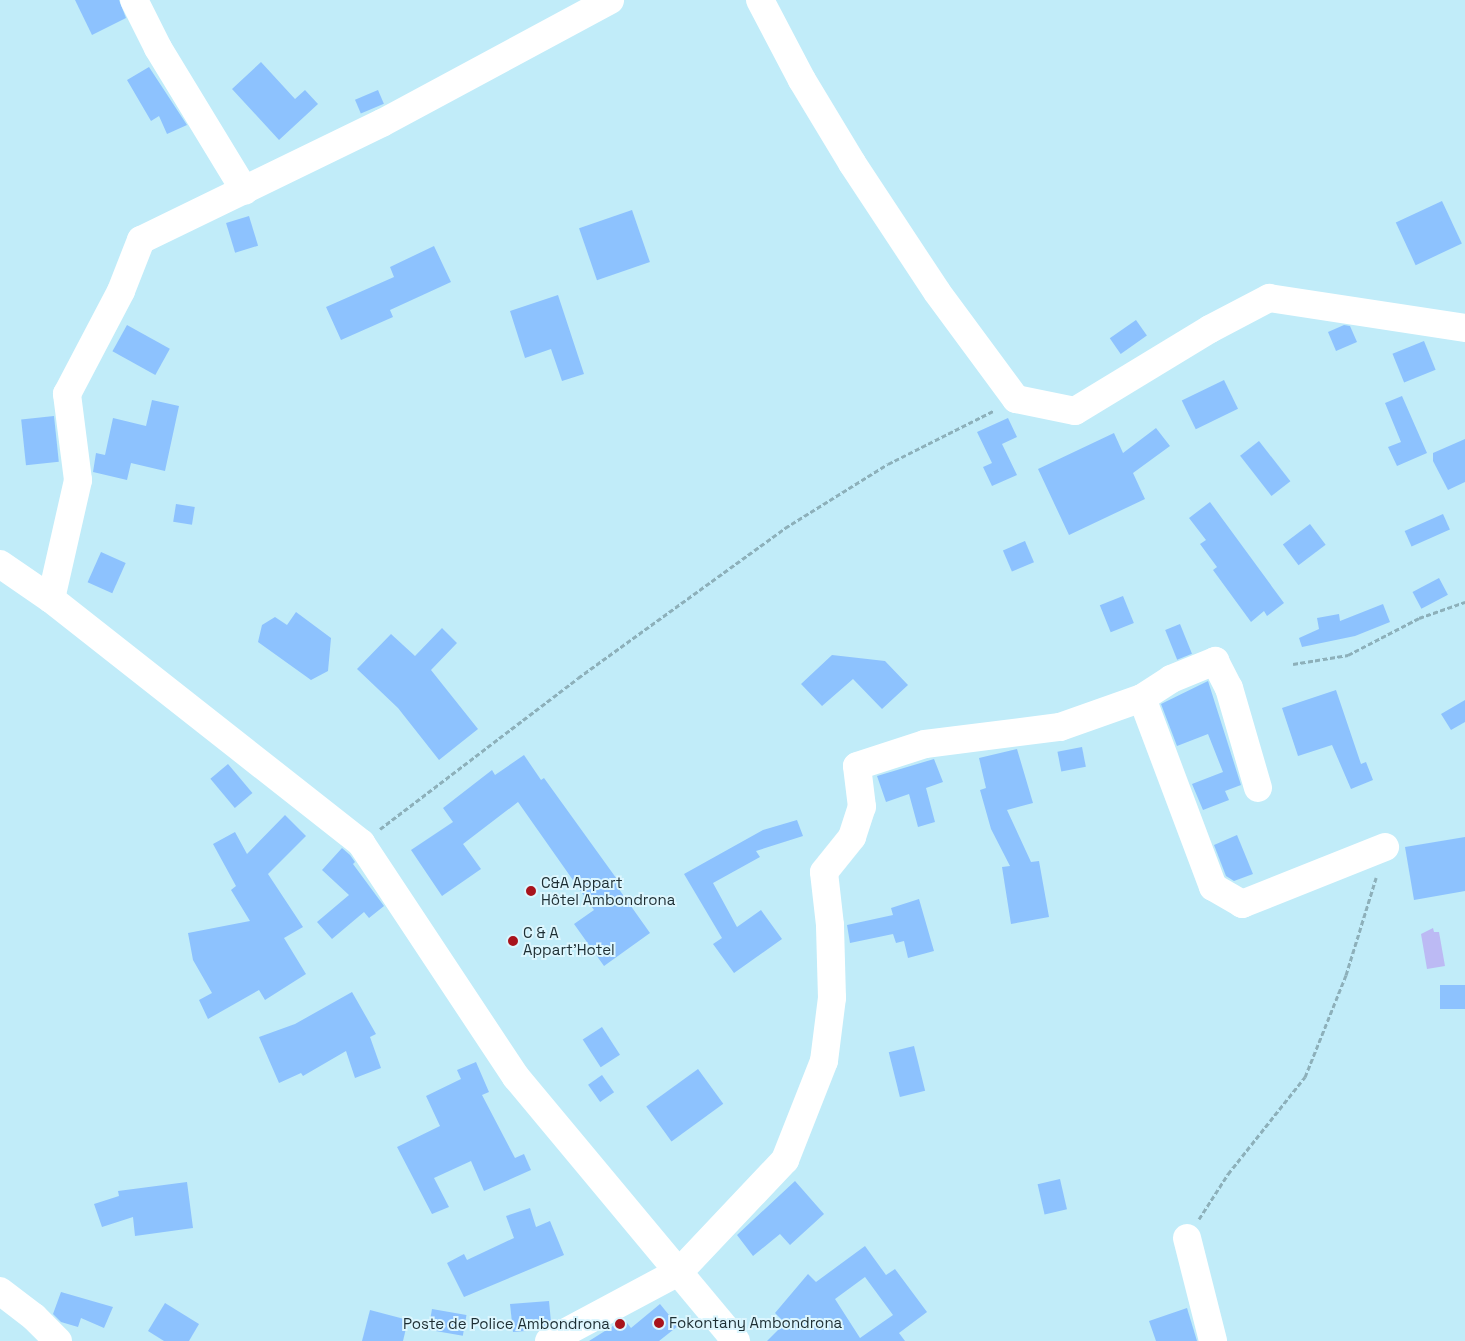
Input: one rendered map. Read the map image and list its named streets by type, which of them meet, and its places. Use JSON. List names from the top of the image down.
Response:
{
  "places": [
    "C&A Appart Hôtel Ambondrona",
    "C & A Appart'Hotel",
    "Fokontany Ambondrona",
    "Poste de Police Ambondrona"
  ]
}
